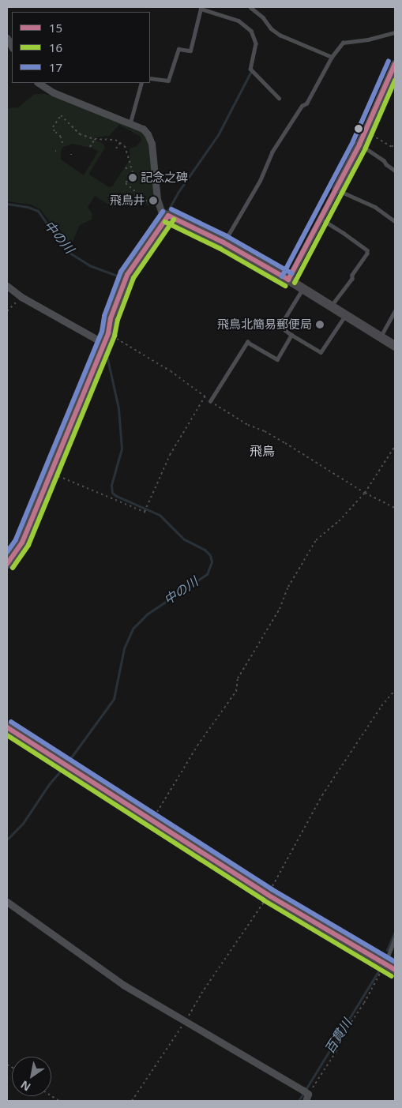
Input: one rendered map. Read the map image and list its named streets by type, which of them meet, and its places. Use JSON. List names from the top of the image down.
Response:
{
  "districts": ["飛鳥"],
  "water": ["中の川", "百貫川"],
  "places": ["記念之碑", "飛鳥井", "飛鳥北簡易郵便局"],
  "lines": ["transit line 17", "transit line 15", "transit line 16"],
  "legend": ["15", "16", "17"],
  "north": "bottom left"
}
